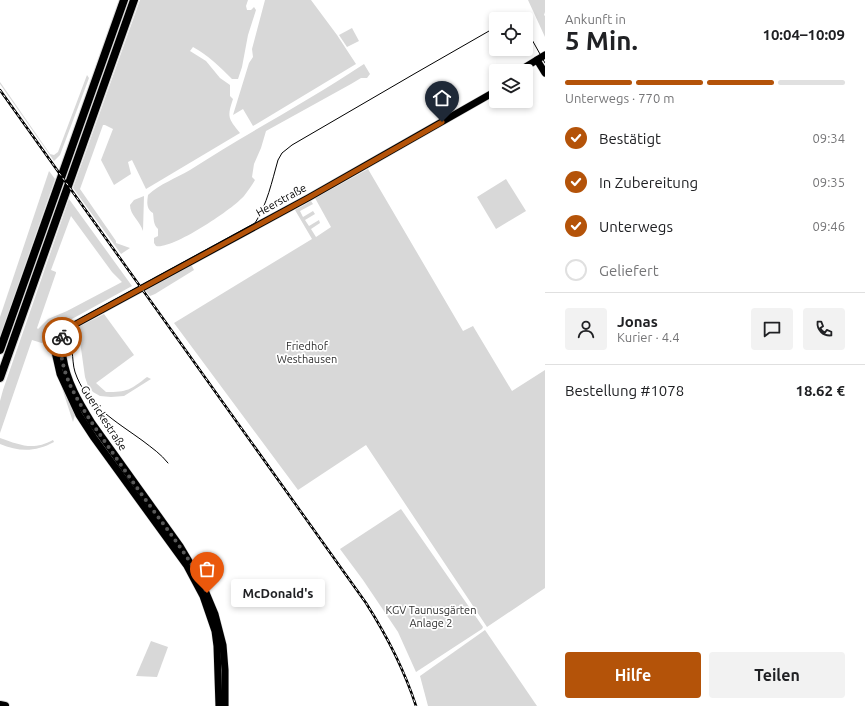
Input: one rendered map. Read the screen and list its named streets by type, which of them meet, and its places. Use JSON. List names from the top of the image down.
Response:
{
  "streets": {
    "main road": ["Heerstraße", "Guerickestraße"]
  },
  "crossings": [
    ["Heerstraße", "Guerickestraße"]
  ],
  "parks": ["Friedhof Westhausen", "KGV Taunusgärten Anlage 2"],
  "places": ["McDonald's"],
  "page": {
    "heading": ["5 Min.", "Ankunft in", "10:04–10:09"],
    "panel": [
      "Jonas",
      "Kurier · 4.4",
      "Bestellung #1078",
      "18.62 €"
    ],
    "bar": "Unterwegs · 770 m",
    "list": [
      ["Bestätigt", "09:34"],
      ["In Zubereitung", "09:35"],
      ["Unterwegs", "09:46"],
      "Geliefert"
    ],
    "bubble": "McDonald's",
    "buttons": ["Hilfe", "Teilen"]
  }
}
